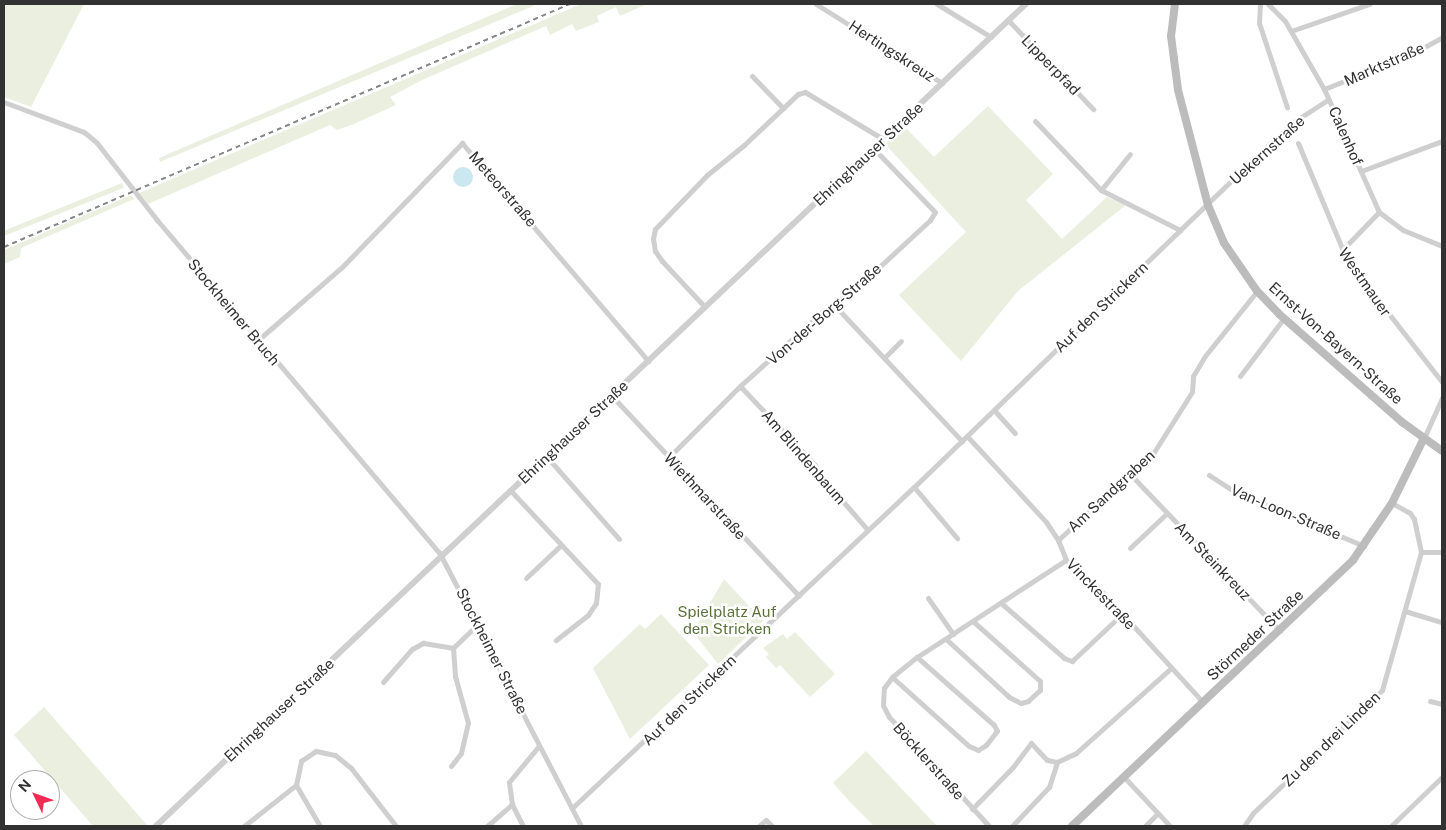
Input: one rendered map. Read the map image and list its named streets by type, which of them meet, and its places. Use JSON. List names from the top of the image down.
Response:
{
  "streets": {
    "main road": ["Ernst-Von-Bayern-Straße", "Störmeder Straße"],
    "street": [
      "Hertingskreuz",
      "Marktstraße",
      "Lipperpfad",
      "Calenhof",
      "Uekernstraße",
      "Ehringhauser Straße",
      "Meteorstraße",
      "Westmauer",
      "Auf den Strickern",
      "Stockheimer Bruch",
      "Von-der-Borg-Straße",
      "Am Blindenbaum",
      "Am Sandgraben",
      "Wiethmarstraße",
      "Van-Loon-Straße",
      "Am Steinkreuz",
      "Vinckestraße",
      "Stockheimer Straße",
      "Zu den drei Linden",
      "Böcklerstraße"
    ]
  },
  "crossings": [
    ["Hertingskreuz", "Ehringhauser Straße"],
    ["Marktstraße", "Calenhof"],
    ["Lipperpfad", "Ehringhauser Straße"],
    ["Calenhof", "Uekernstraße"],
    ["Uekernstraße", "Auf den Strickern"],
    ["Uekernstraße", "Ernst-Von-Bayern-Straße"],
    ["Ehringhauser Straße", "Meteorstraße"],
    ["Ehringhauser Straße", "Stockheimer Bruch"],
    ["Ehringhauser Straße", "Von-der-Borg-Straße"],
    ["Ehringhauser Straße", "Wiethmarstraße"],
    ["Ehringhauser Straße", "Stockheimer Straße"],
    ["Meteorstraße", "Stockheimer Bruch"],
    ["Auf den Strickern", "Ernst-Von-Bayern-Straße"],
    ["Auf den Strickern", "Am Blindenbaum"],
    ["Auf den Strickern", "Wiethmarstraße"],
    ["Auf den Strickern", "Vinckestraße"],
    ["Auf den Strickern", "Stockheimer Straße"],
    ["Stockheimer Bruch", "Stockheimer Straße"],
    ["Von-der-Borg-Straße", "Am Blindenbaum"],
    ["Von-der-Borg-Straße", "Wiethmarstraße"],
    ["Ernst-Von-Bayern-Straße", "Am Sandgraben"],
    ["Ernst-Von-Bayern-Straße", "Störmeder Straße"],
    ["Am Sandgraben", "Am Steinkreuz"],
    ["Am Sandgraben", "Vinckestraße"],
    ["Van-Loon-Straße", "Störmeder Straße"],
    ["Am Steinkreuz", "Störmeder Straße"],
    ["Vinckestraße", "Störmeder Straße"],
    ["Störmeder Straße", "Zu den drei Linden"]
  ],
  "parks": ["Spielplatz Auf den Stricken"],
  "north": "top left"
}
